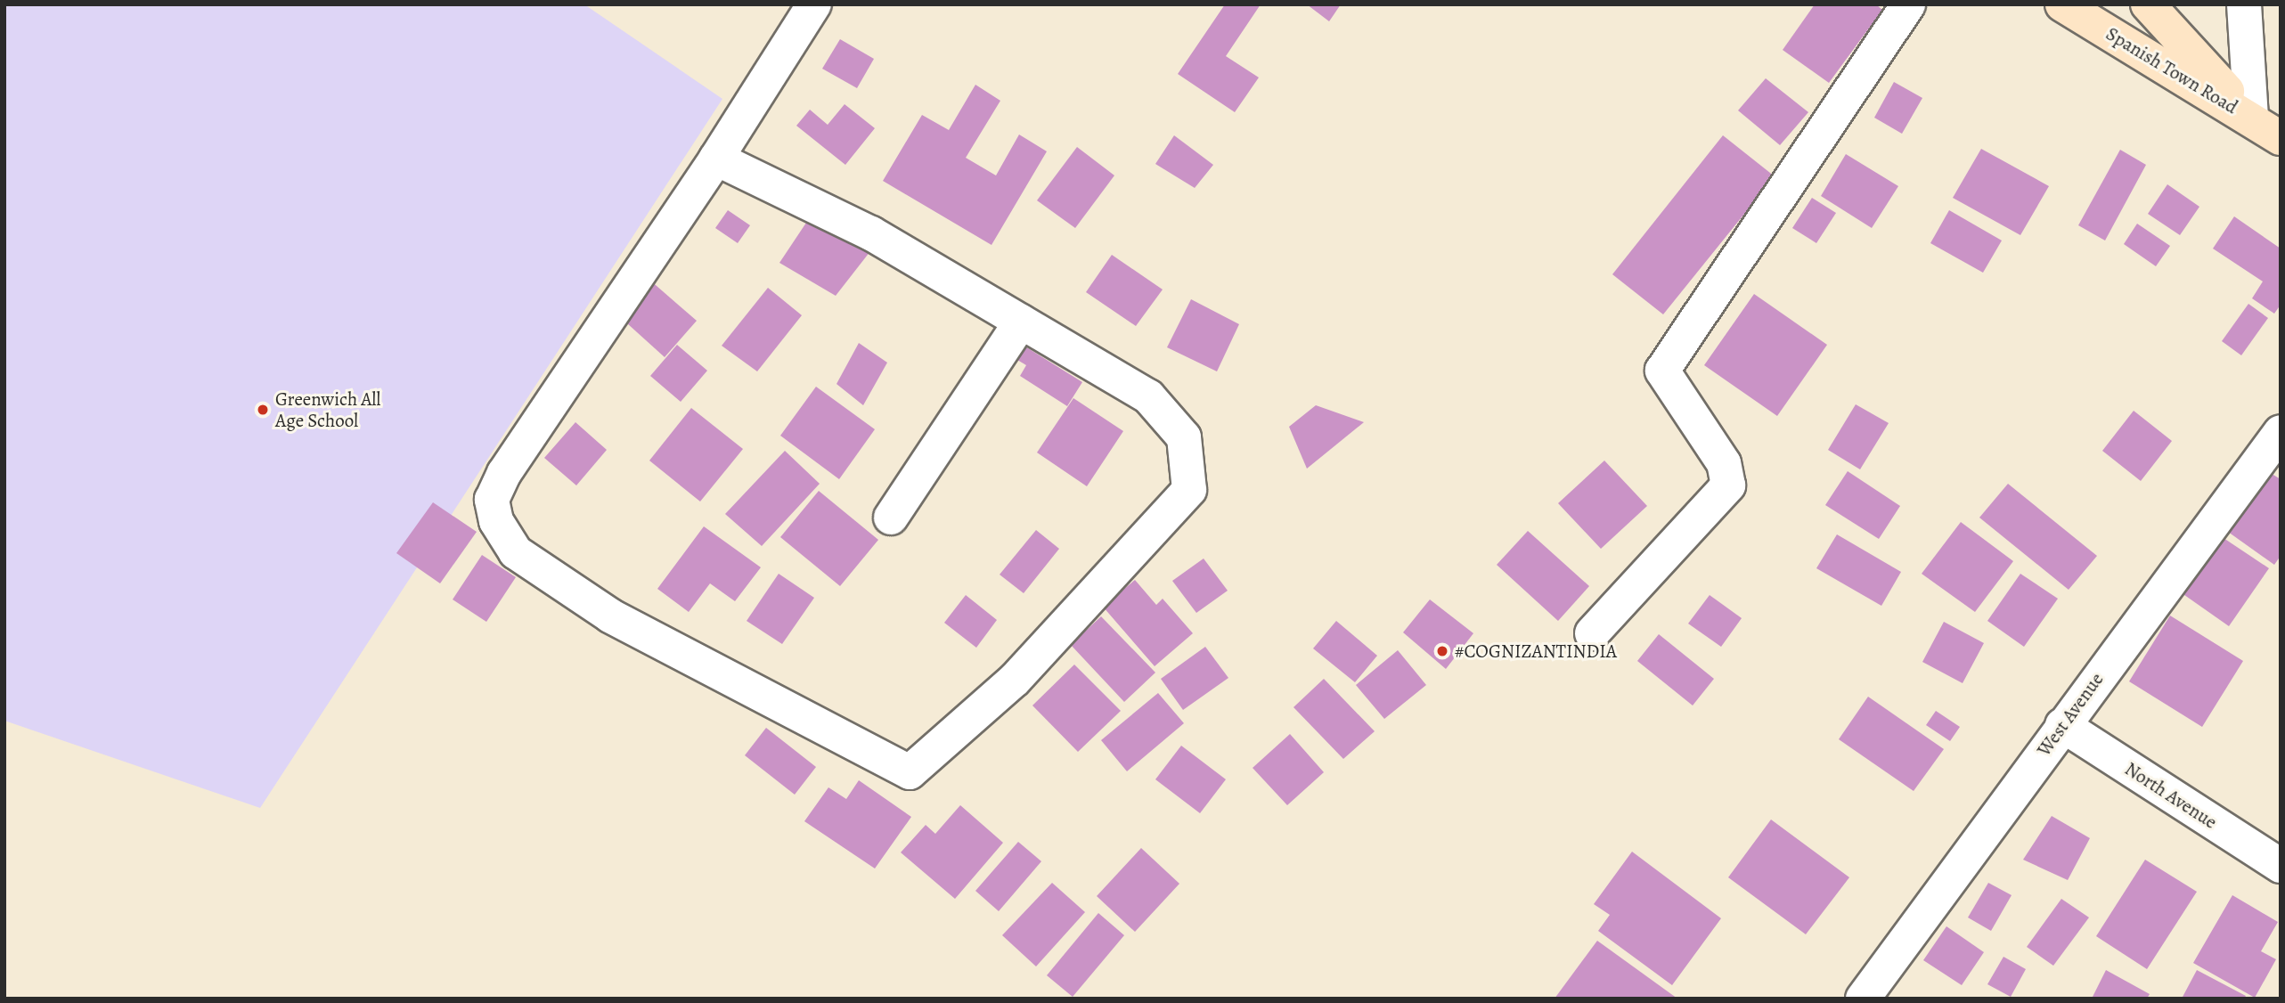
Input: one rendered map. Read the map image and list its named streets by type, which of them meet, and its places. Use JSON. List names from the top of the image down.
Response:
{
  "streets": {
    "main road": ["Spanish Town Road"],
    "street": ["West Avenue", "North Avenue"]
  },
  "crossings": [
    ["West Avenue", "North Avenue"]
  ],
  "places": ["Greenwich All Age School", "#COGNIZANTINDIA"]
}
